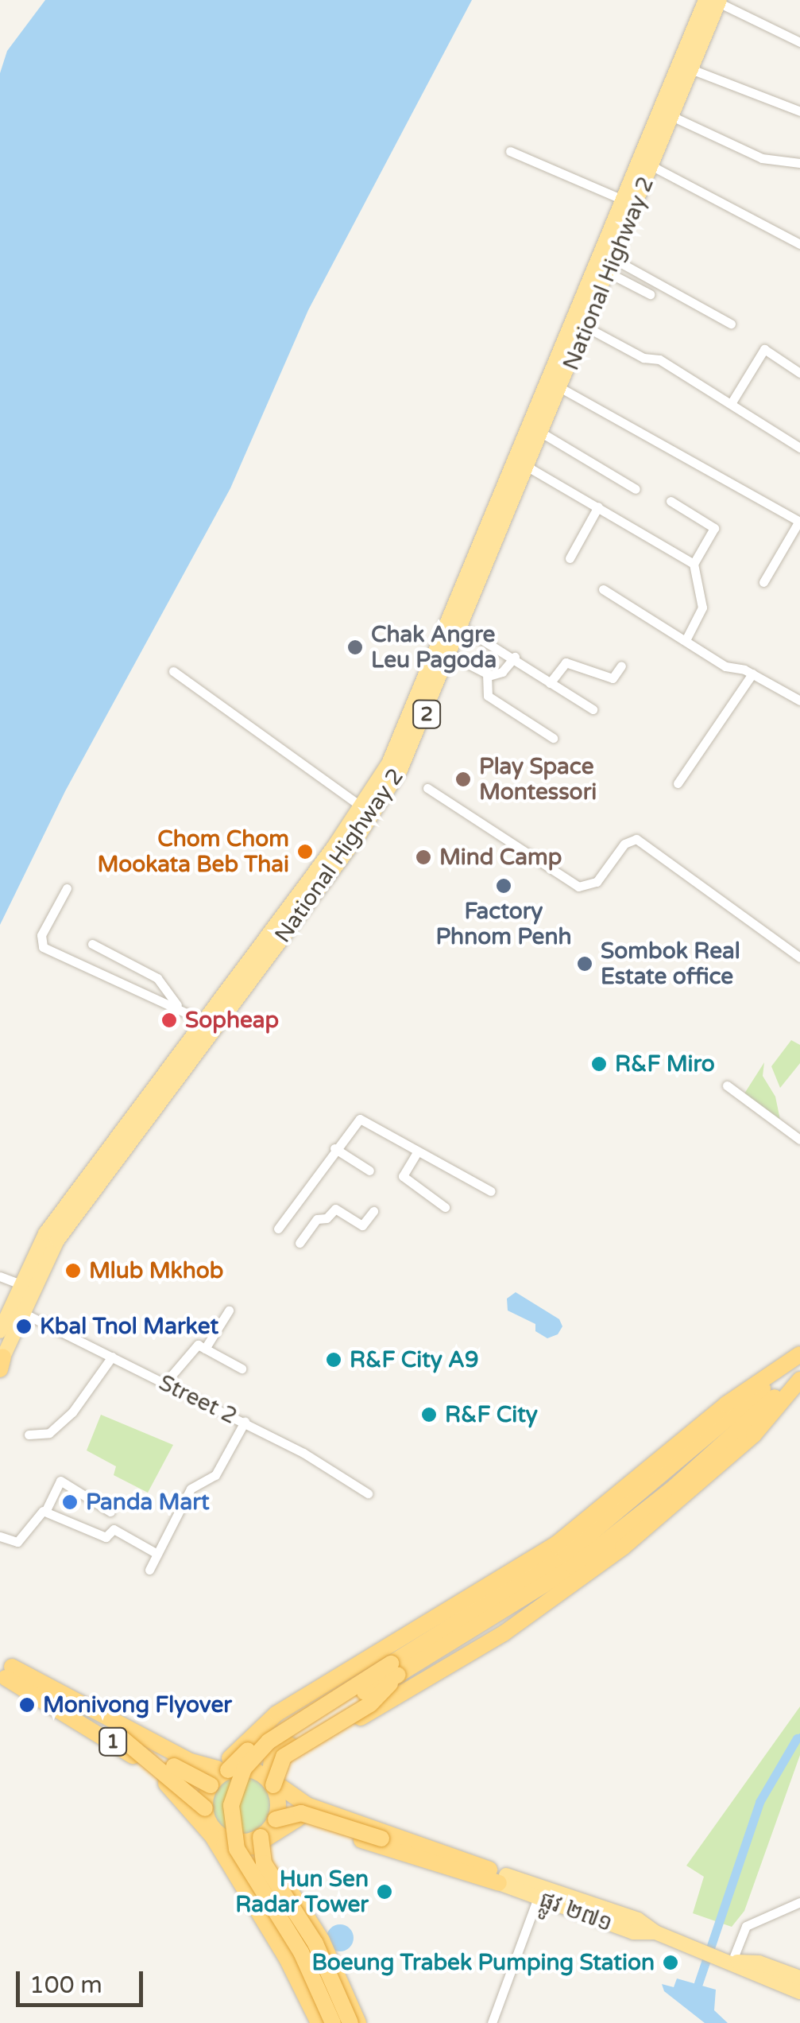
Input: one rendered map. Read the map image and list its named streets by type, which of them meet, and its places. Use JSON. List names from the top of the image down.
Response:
{
  "streets": {
    "highway": ["1"],
    "main road": ["National Highway 2", "2", "ផ្លូវ ២៧១"],
    "street": ["Street 2"]
  },
  "crossings": [
    ["National Highway 2", "Street 2"]
  ],
  "places": [
    "Chak Angre Leu Pagoda",
    "Play Space Montessori",
    "Chom Chom Mookata Beb Thai",
    "Mind Camp",
    "Factory Phnom Penh",
    "Sombok Real Estate office",
    "Sopheap",
    "R&F Miro",
    "Mlub Mkhob",
    "Kbal Tnol Market",
    "R&F City A9",
    "R&F City",
    "Panda Mart",
    "Monivong Flyover",
    "Hun Sen Radar Tower",
    "Boeung Trabek Pumping Station"
  ],
  "scale_bar": "100 m"
}
